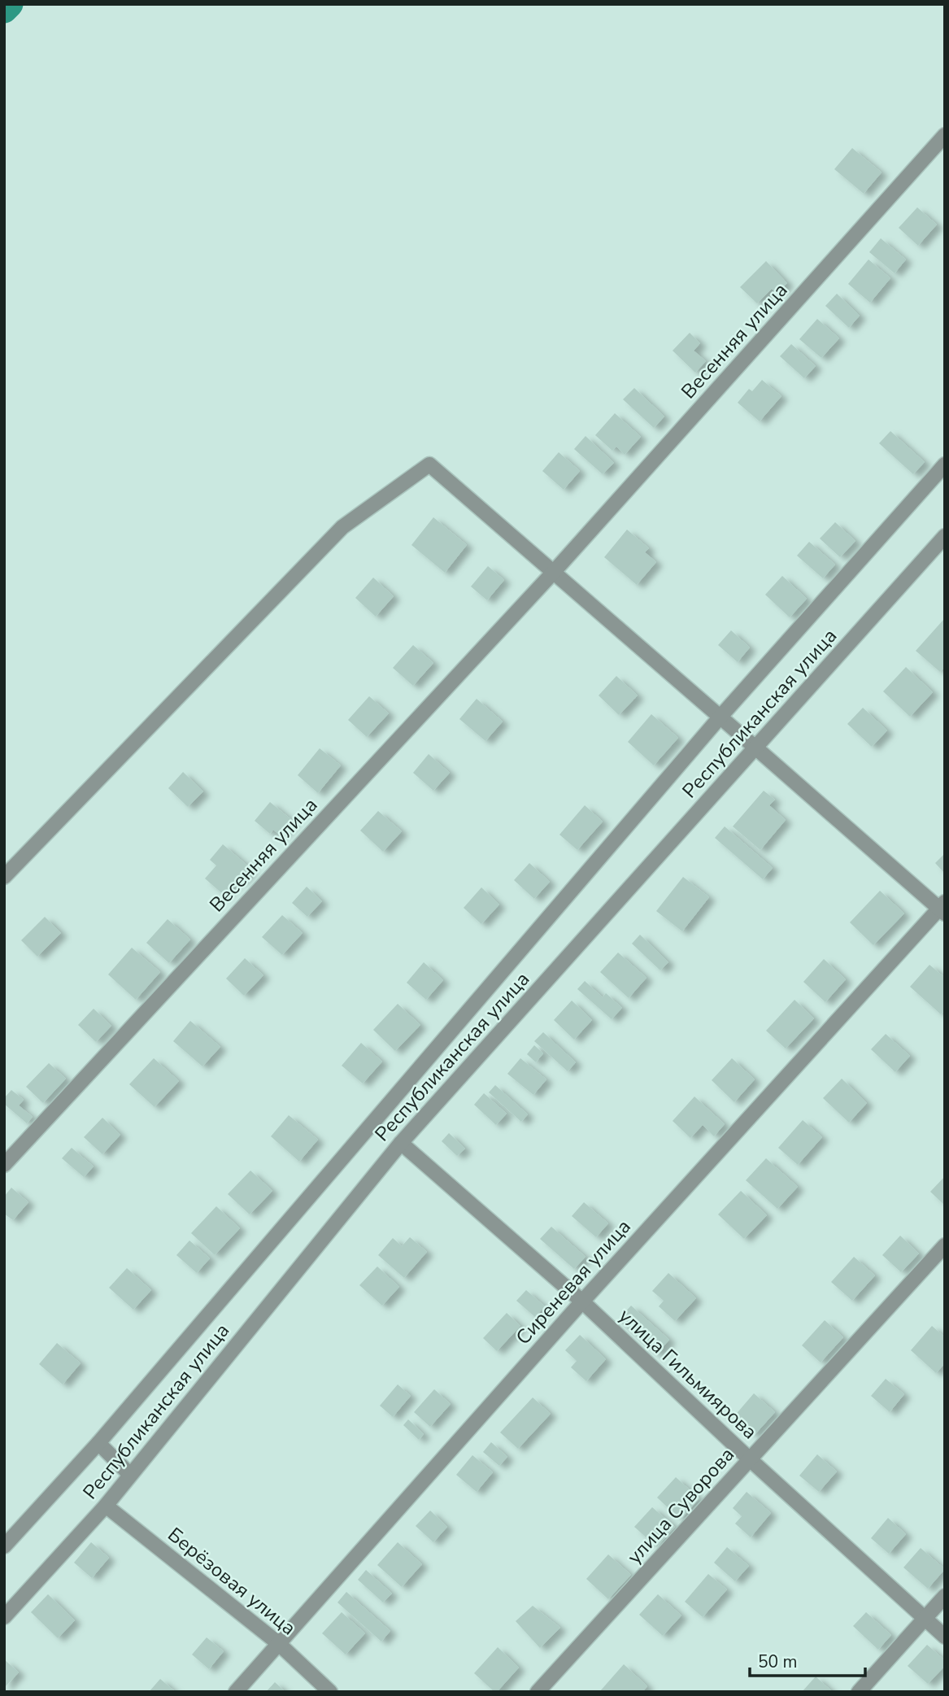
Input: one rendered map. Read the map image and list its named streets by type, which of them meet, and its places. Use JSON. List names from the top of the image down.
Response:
{
  "streets": {
    "street": [
      "Весенняя улица",
      "Республиканская улица",
      "Сиреневая улица",
      "улица Гильмиярова",
      "улица Суворова",
      "Берёзовая улица"
    ]
  },
  "crossings": [
    ["Республиканская улица", "улица Гильмиярова"],
    ["Республиканская улица", "Берёзовая улица"],
    ["Сиреневая улица", "улица Гильмиярова"],
    ["Сиреневая улица", "Берёзовая улица"],
    ["улица Гильмиярова", "улица Суворова"]
  ],
  "scale_bar": "50 m"
}
